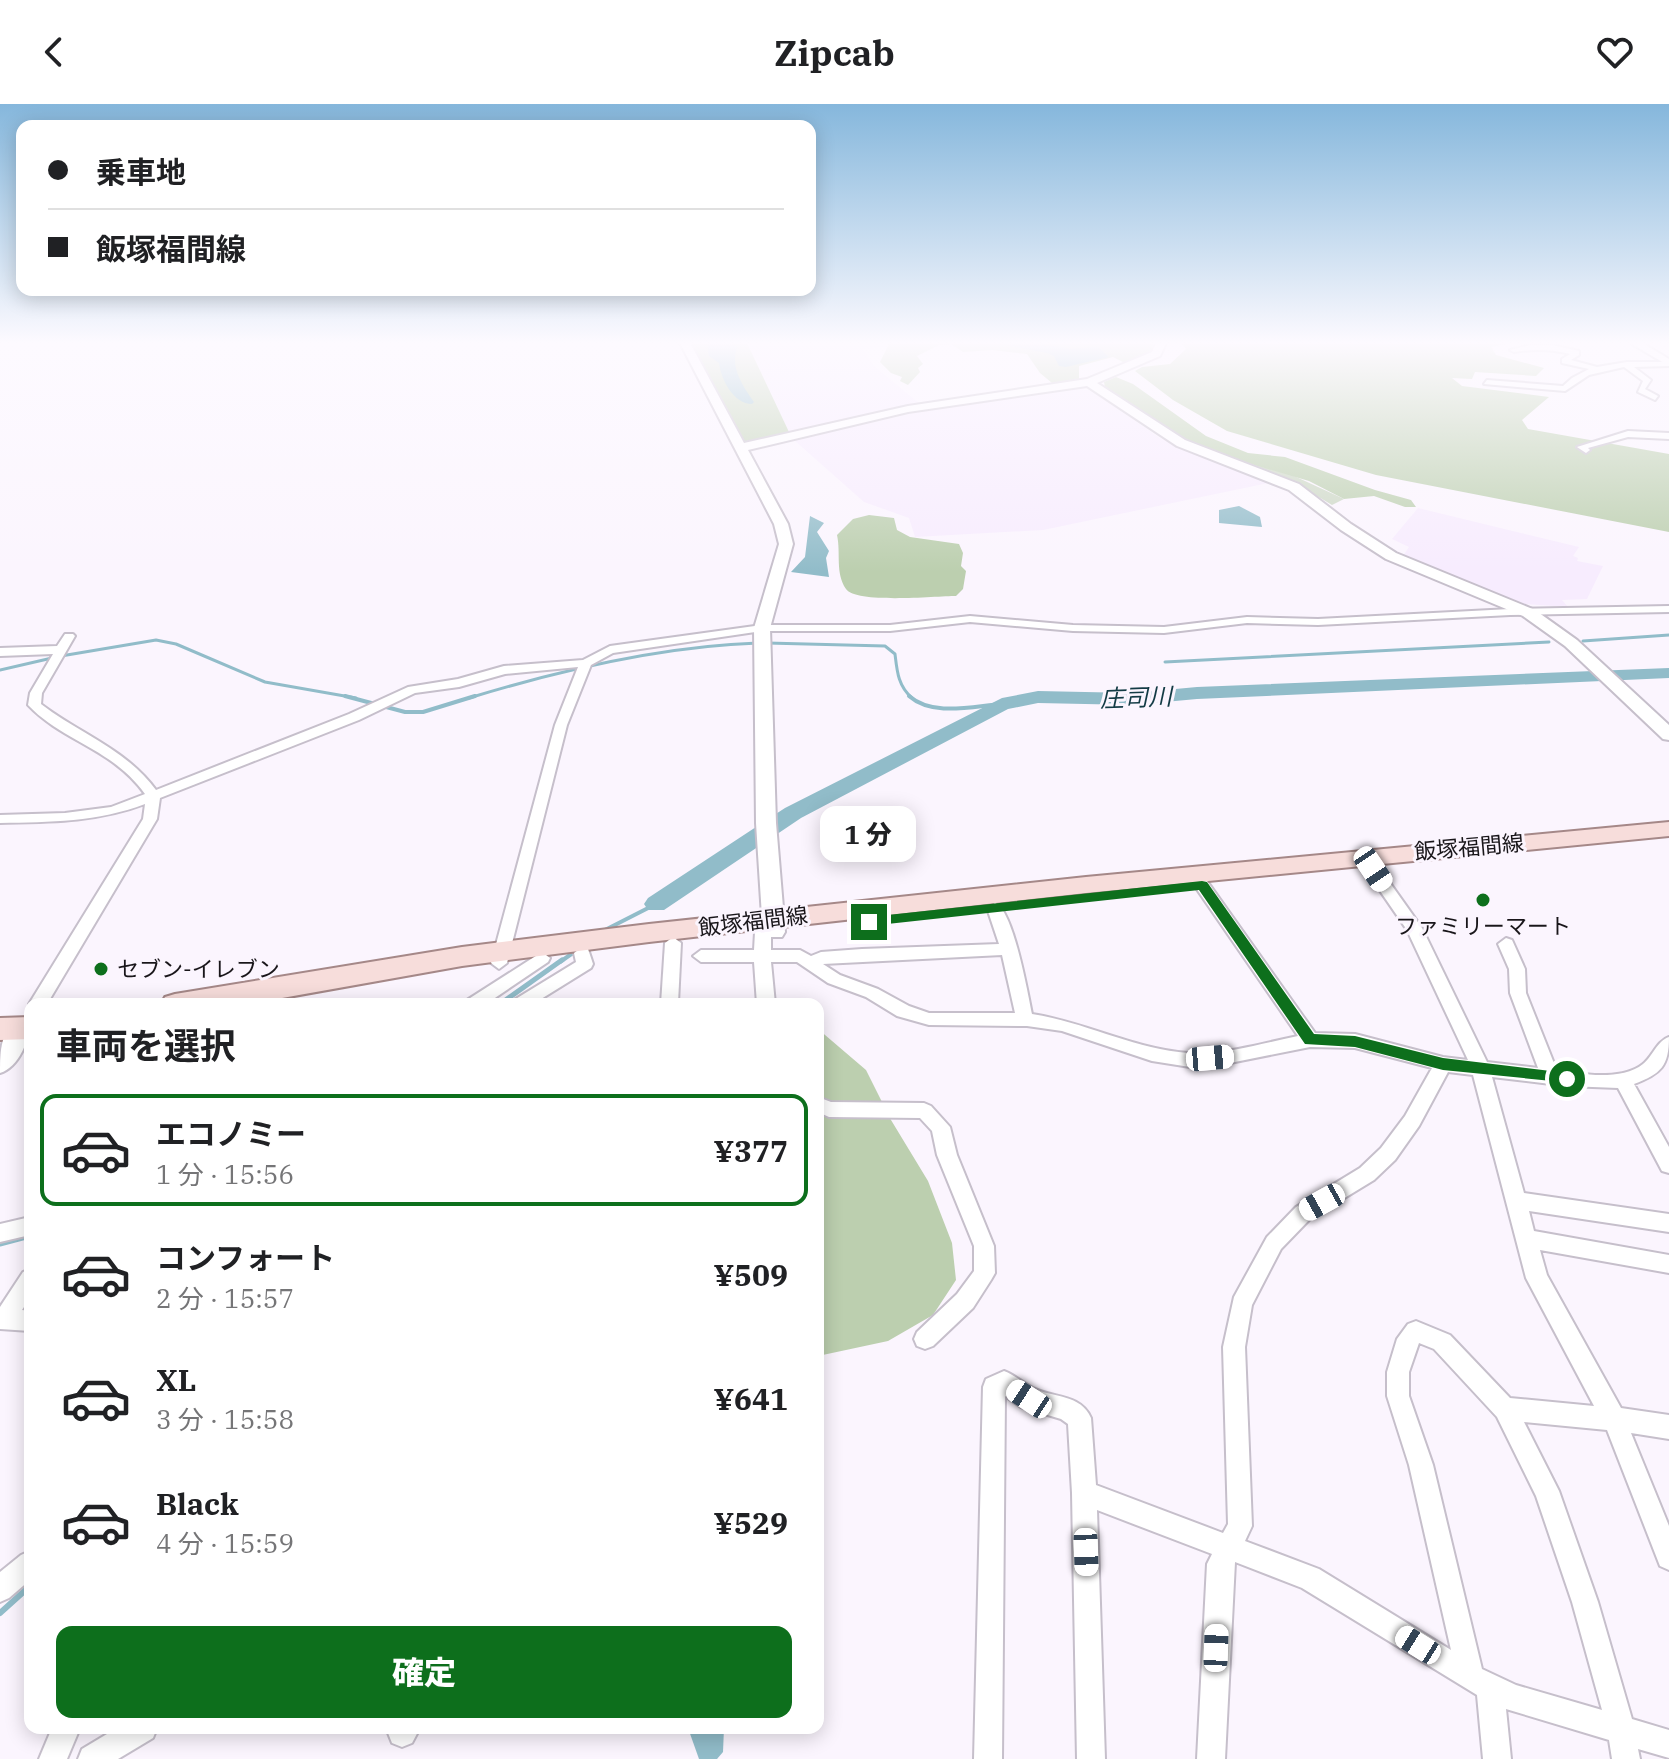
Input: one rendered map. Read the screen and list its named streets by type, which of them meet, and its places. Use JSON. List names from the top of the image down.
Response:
{
  "streets": {
    "main road": ["飯塚福間線"]
  },
  "water": ["庄司川"],
  "places": ["ファミリーマート", "セブン-イレブン"],
  "page": {
    "header": "Zipcab",
    "banner": ["乗車地", "飯塚福間線"],
    "bubble": "1 分",
    "heading": "車両を選択",
    "list": [
      {
        "name": "エコノミー",
        "note": "1 分 · 15:56",
        "value": "¥377"
      },
      {
        "name": "コンフォート",
        "note": "2 分 · 15:57",
        "value": "¥509"
      },
      {
        "name": "XL",
        "note": "3 分 · 15:58",
        "value": "¥641"
      },
      {
        "name": "Black",
        "note": "4 分 · 15:59",
        "value": "¥529"
      }
    ],
    "buttons": "確定"
  }
}
